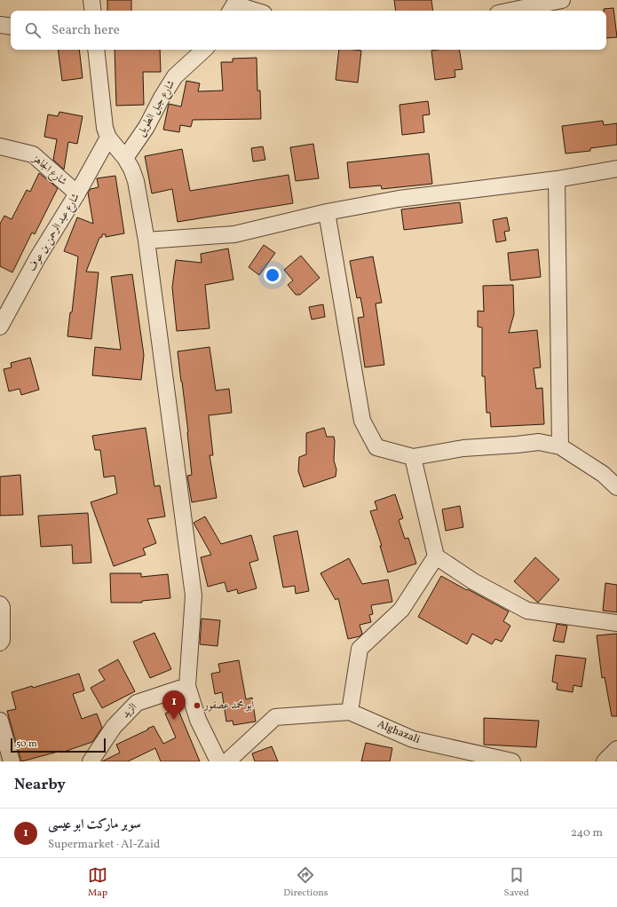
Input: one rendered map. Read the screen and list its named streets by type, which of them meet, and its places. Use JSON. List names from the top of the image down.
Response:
{
  "streets": {
    "street": [
      "شارع جبل الطويل",
      "شارع الجاهز",
      "شارع عبد الرحمن بن عوف",
      "الزيد",
      "Alghazali"
    ]
  },
  "crossings": [
    ["شارع الجاهز", "شارع عبد الرحمن بن عوف"]
  ],
  "places": ["ابو محمد عصفور"],
  "scale_bar": "50 m",
  "page": {
    "search": "Search here",
    "pins": "1",
    "scale": "50 m",
    "heading": "Nearby",
    "list": [
      {
        "mark": "1",
        "name": "سوبر ماركت ابو عيسی",
        "note": "Supermarket · Al-Zaid",
        "value": "240 m"
      }
    ],
    "nav": ["Map", "Directions", "Saved"]
  }
}
